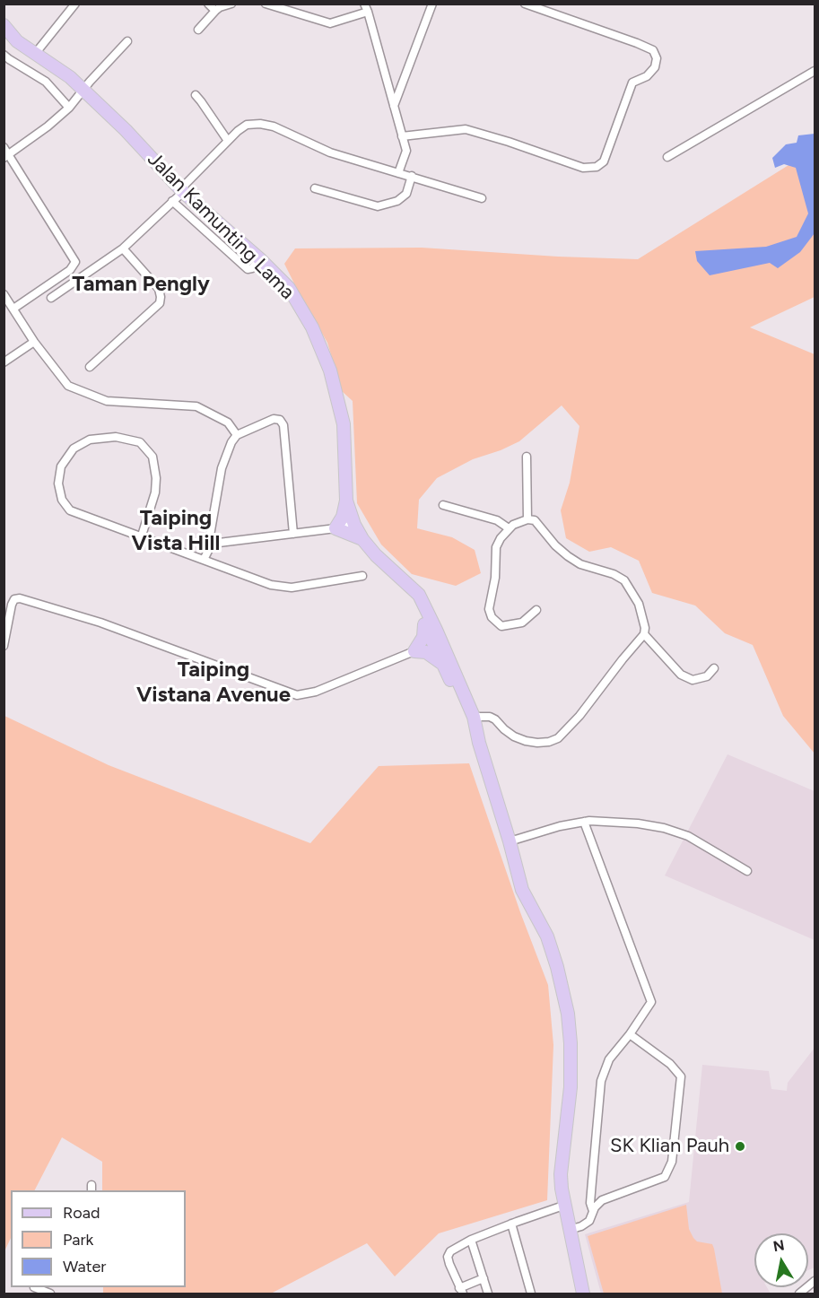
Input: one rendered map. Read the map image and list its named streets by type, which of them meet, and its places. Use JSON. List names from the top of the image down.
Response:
{
  "streets": {
    "main road": ["Jalan Kamunting Lama"]
  },
  "districts": ["Taman Pengly", "Taiping Vista Hill", "Taiping Vistana Avenue"],
  "places": ["SK Klian Pauh"],
  "legend": ["Road", "Park", "Water"],
  "north": "top"
}
